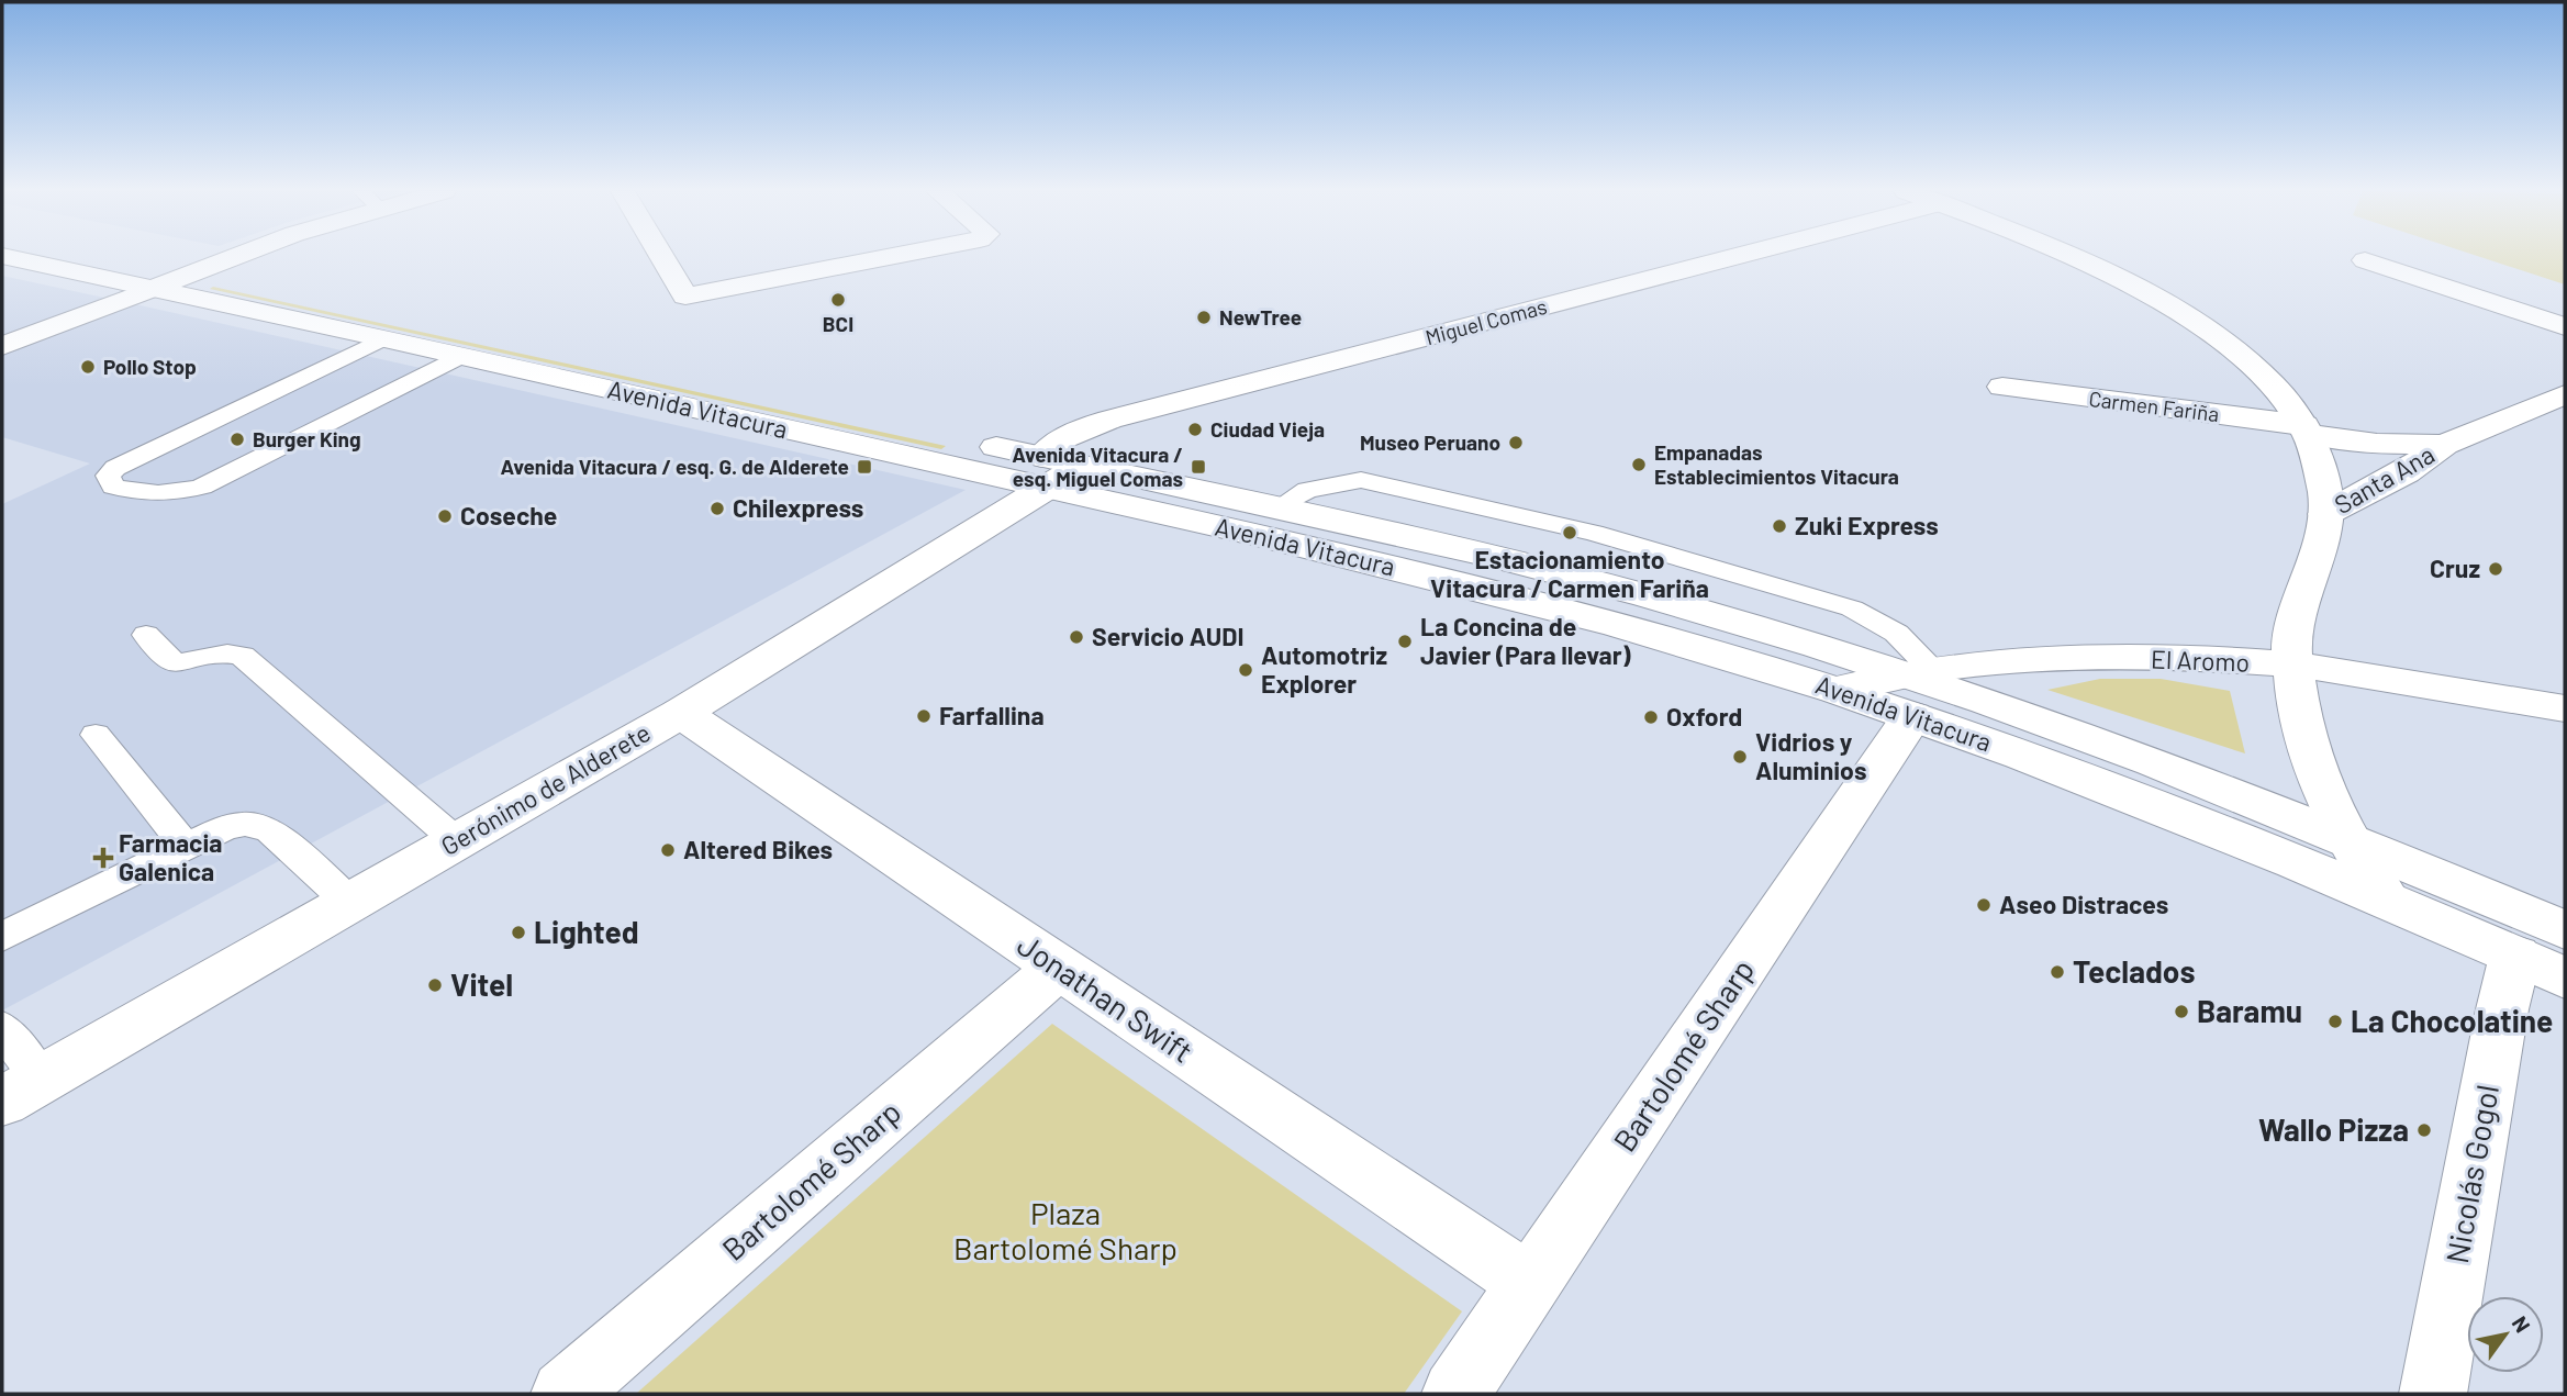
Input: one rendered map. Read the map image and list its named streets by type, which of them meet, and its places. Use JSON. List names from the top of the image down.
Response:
{
  "streets": {
    "street": [
      "Miguel Comas",
      "Carmen Fariña",
      "Avenida Vitacura",
      "Santa Ana",
      "El Aromo",
      "Gerónimo de Alderete",
      "Jonathan Swift",
      "Bartolomé Sharp",
      "Nicolás Gogol"
    ]
  },
  "crossings": [
    ["Miguel Comas", "Avenida Vitacura"],
    ["Miguel Comas", "Gerónimo de Alderete"],
    ["Carmen Fariña", "Santa Ana"],
    ["Avenida Vitacura", "El Aromo"],
    ["Avenida Vitacura", "Gerónimo de Alderete"],
    ["Avenida Vitacura", "Bartolomé Sharp"],
    ["Avenida Vitacura", "Nicolás Gogol"],
    ["El Aromo", "Bartolomé Sharp"],
    ["Gerónimo de Alderete", "Jonathan Swift"],
    ["Jonathan Swift", "Bartolomé Sharp"]
  ],
  "parks": ["Plaza Bartolomé Sharp"],
  "places": {
    "other": [
      "BCI",
      "NewTree",
      "Pollo Stop",
      "Ciudad Vieja",
      "Burger King",
      "Museo Peruano",
      "Empanadas Establecimientos Vitacura",
      "Chilexpress",
      "Coseche",
      "Zuki Express",
      "Estacionamiento Vitacura / Carmen Fariña",
      "Cruz",
      "Servicio AUDI",
      "La Concina de Javier (Para llevar)",
      "Automotriz Explorer",
      "Farfallina",
      "Oxford",
      "Vidrios y Aluminios",
      "Altered Bikes",
      "Aseo Distraces",
      "Lighted",
      "Teclados",
      "Vitel",
      "Baramu",
      "La Chocolatine",
      "Wallo Pizza"
    ],
    "transit": ["Avenida Vitacura / esq. G. de Alderete", "Avenida Vitacura / esq. Miguel Comas"],
    "health": ["Farmacia Galenica"]
  },
  "north": "top right"
}
